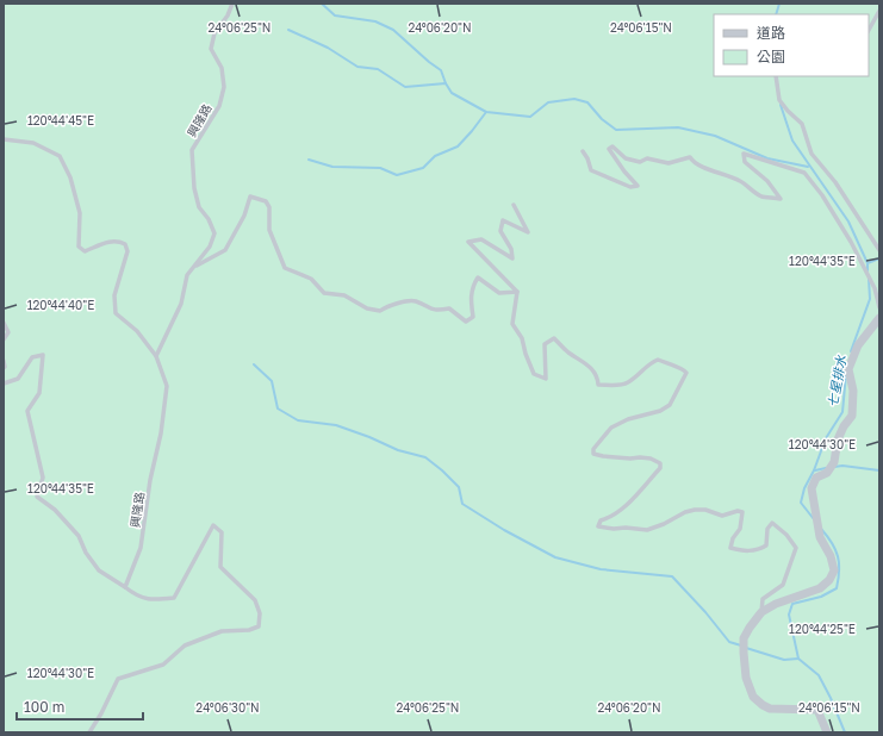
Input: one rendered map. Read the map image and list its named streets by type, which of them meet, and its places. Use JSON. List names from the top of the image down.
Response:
{
  "streets": {
    "lane": ["興隆路"]
  },
  "water": ["七星排水"],
  "legend": ["道路", "公園"],
  "scale_bar": "100 m",
  "coordinates": [
    "24°06'25\"N",
    "24°06'20\"N",
    "24°06'15\"N",
    "120°44'45\"E",
    "120°44'35\"E",
    "120°44'40\"E",
    "120°44'30\"E",
    "120°44'25\"E",
    "24°06'30\"N"
  ]
}
